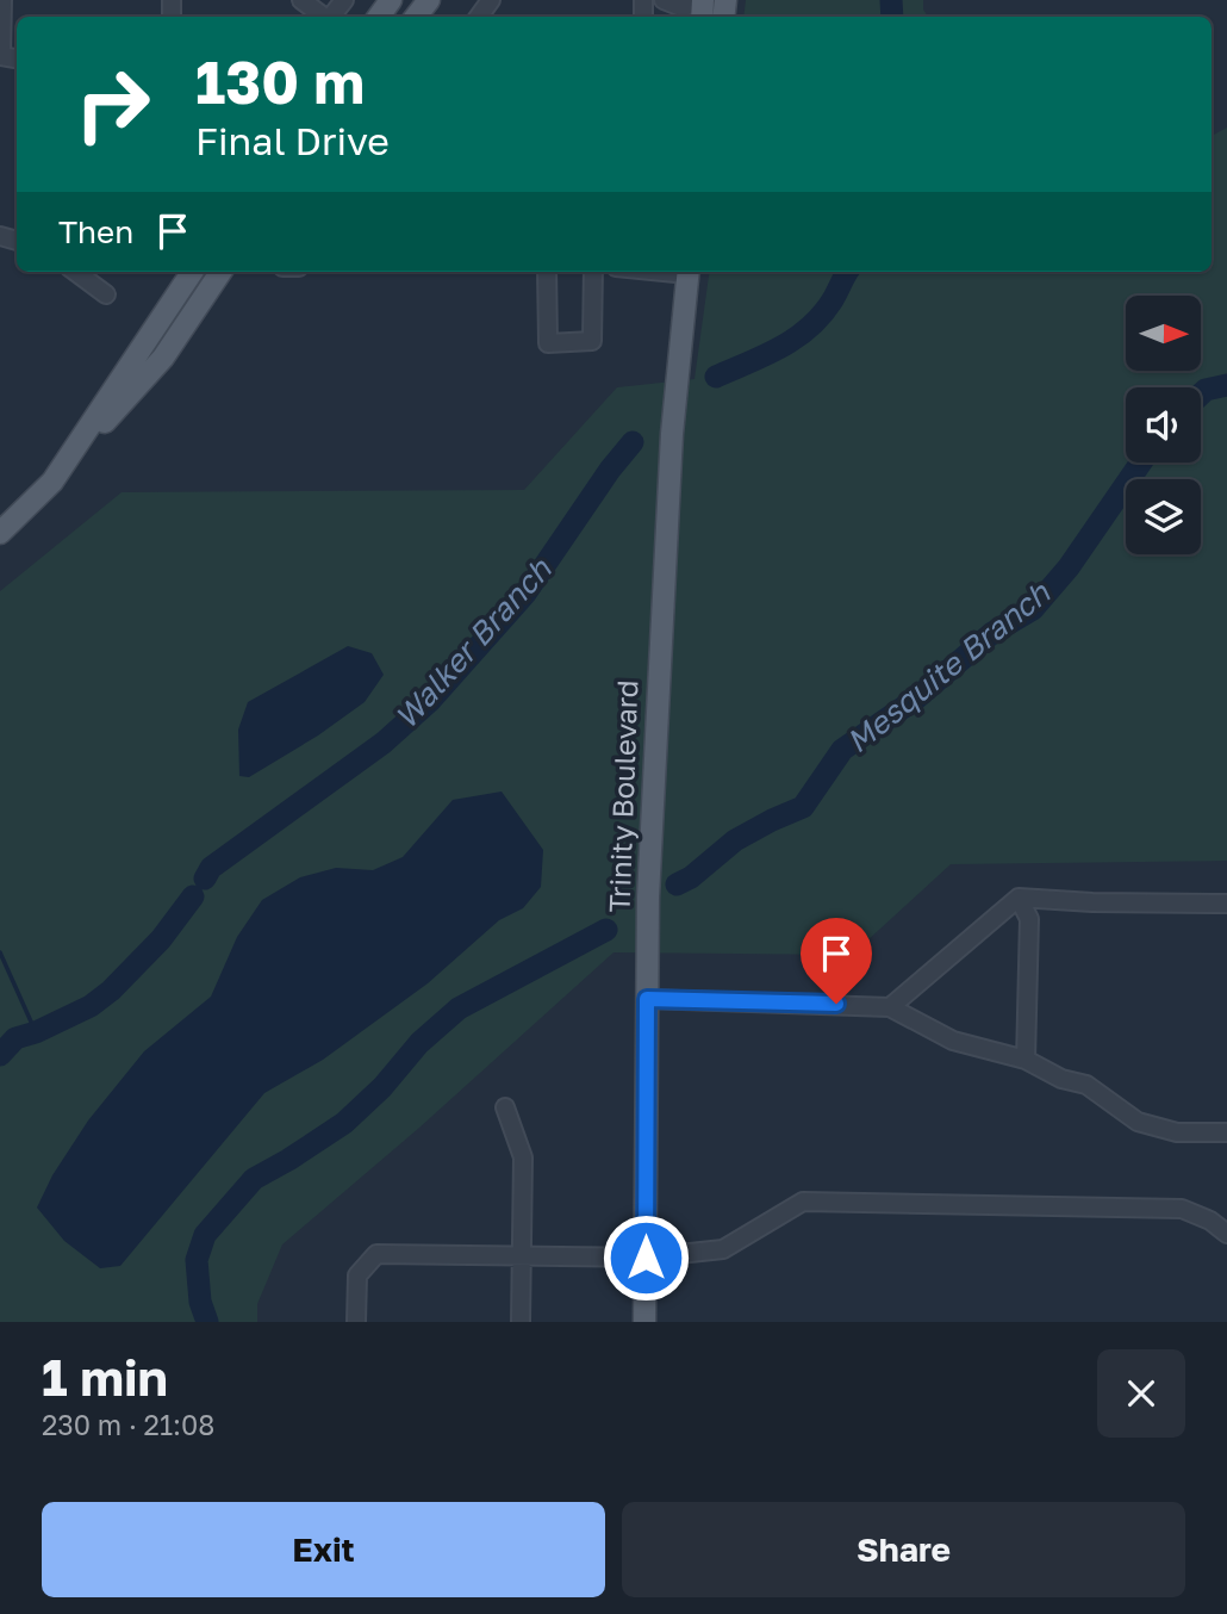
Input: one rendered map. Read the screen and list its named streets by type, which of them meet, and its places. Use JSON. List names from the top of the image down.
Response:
{
  "streets": {
    "main road": ["Trinity Boulevard"]
  },
  "water": ["Walker Branch", "Mesquite Branch"],
  "north": "right",
  "page": {
    "turn": ["130 m", "Final Drive"],
    "then": "Then",
    "heading": ["1 min", "230 m · 21:08"],
    "buttons": ["Exit", "Share"]
  }
}
